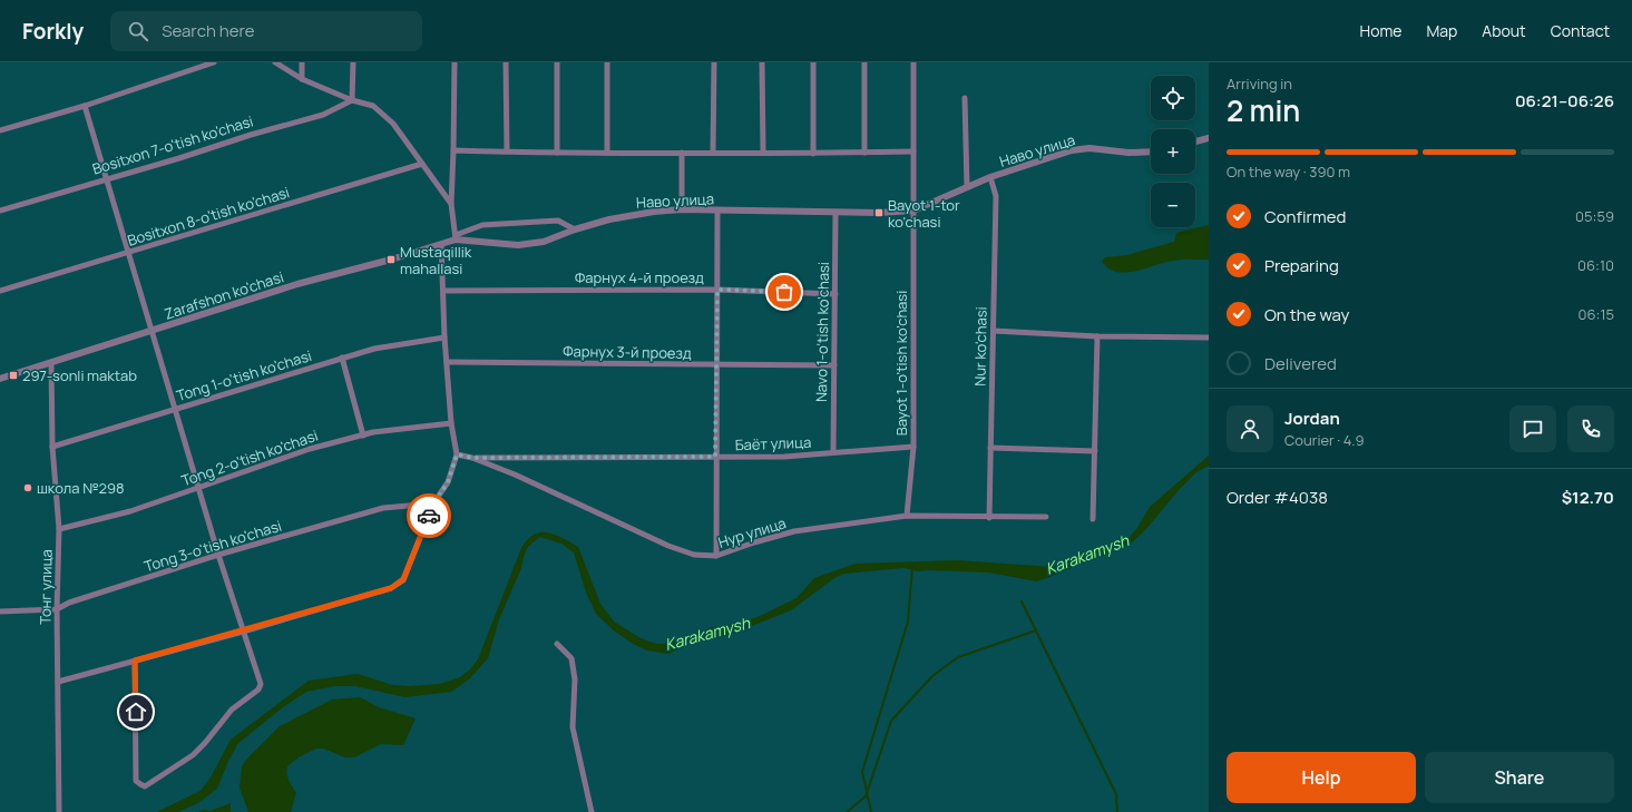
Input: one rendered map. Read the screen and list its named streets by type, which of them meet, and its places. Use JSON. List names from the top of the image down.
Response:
{
  "streets": {
    "street": [
      "Bositxon 7-o'tish ko'chasi",
      "Наво улица",
      "Bositxon 8-o'tish ko'chasi",
      "Фарнух 4-й проезд",
      "Zarafshon ko'chasi",
      "Navo 1-o'tish ko'chasi",
      "Nur ko'chasi",
      "Фарнух 3-й проезд",
      "Bayot 1-o'tish ko'chasi",
      "Tong 1-o'tish ko'chasi",
      "Баёт улица",
      "Tong 2-o'tish ko'chasi",
      "Нур улица",
      "Tong 3-o'tish ko'chasi",
      "Тонг улица"
    ]
  },
  "crossings": [
    ["Наво улица", "Zarafshon ko'chasi"],
    ["Наво улица", "Navo 1-o'tish ko'chasi"],
    ["Наво улица", "Nur ko'chasi"],
    ["Наво улица", "Bayot 1-o'tish ko'chasi"],
    ["Фарнух 4-й проезд", "Navo 1-o'tish ko'chasi"],
    ["Zarafshon ko'chasi", "Тонг улица"],
    ["Navo 1-o'tish ko'chasi", "Фарнух 3-й проезд"],
    ["Navo 1-o'tish ko'chasi", "Баёт улица"],
    ["Nur ko'chasi", "Нур улица"],
    ["Bayot 1-o'tish ko'chasi", "Баёт улица"],
    ["Bayot 1-o'tish ko'chasi", "Нур улица"],
    ["Tong 1-o'tish ko'chasi", "Тонг улица"],
    ["Баёт улица", "Нур улица"],
    ["Tong 2-o'tish ko'chasi", "Тонг улица"],
    ["Tong 3-o'tish ko'chasi", "Тонг улица"]
  ],
  "water": ["Karakamysh"],
  "places": {
    "transit": ["Bayot 1-tor ko'chasi", "Mustaqillik mahallasi", "297-sonli maktab"],
    "other": ["школа №298"]
  },
  "page": {
    "header": "Forkly",
    "search": "Search here",
    "nav": [
      "Home",
      "Map",
      "About",
      "Contact"
    ],
    "heading": ["2 min", "Arriving in", "06:21–06:26"],
    "panel": [
      "Jordan",
      "Courier · 4.9",
      "Order #4038",
      "$12.70"
    ],
    "map_buttons": ["+", "−"],
    "bar": "On the way · 390 m",
    "list": [
      ["Confirmed", "05:59"],
      ["Preparing", "06:10"],
      ["On the way", "06:15"],
      "Delivered"
    ],
    "buttons": ["Help", "Share"]
  }
}
